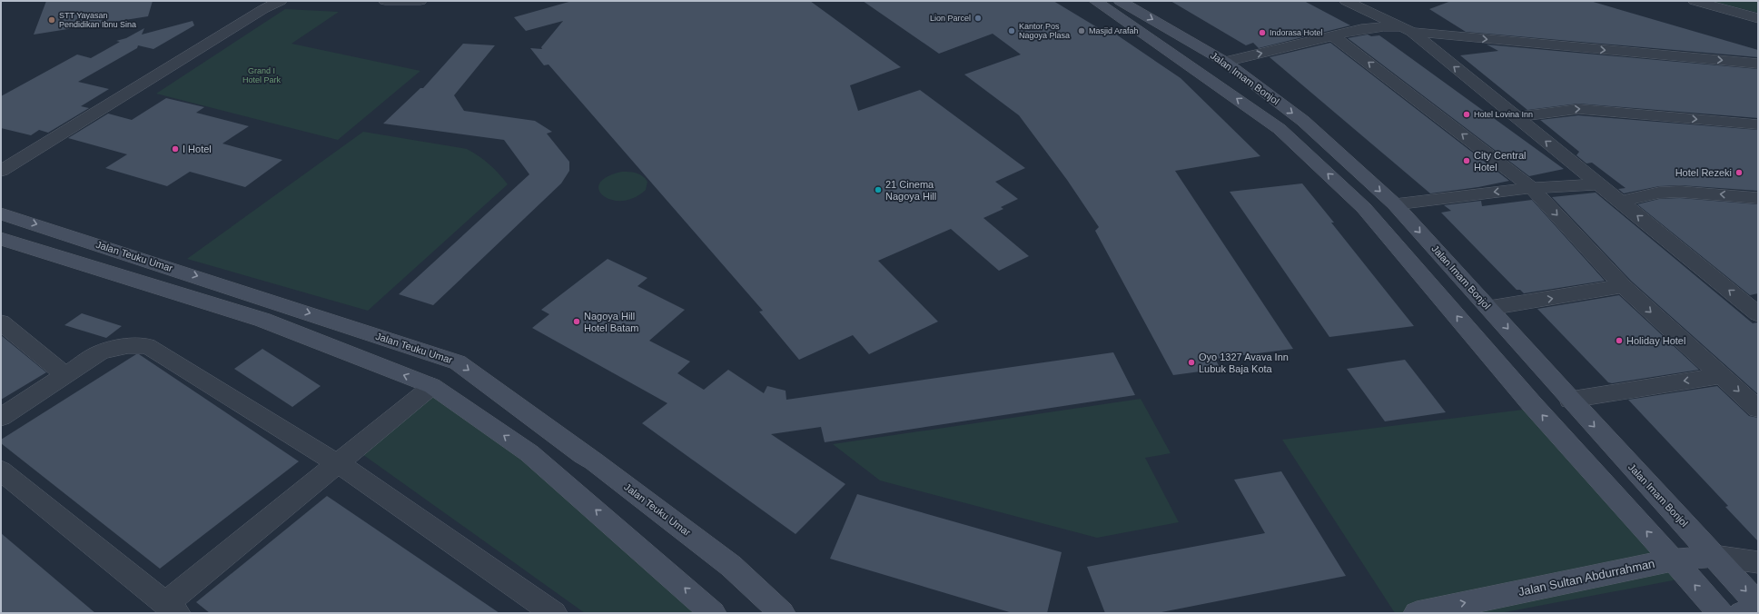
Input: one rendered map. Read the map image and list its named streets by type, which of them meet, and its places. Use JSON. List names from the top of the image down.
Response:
{
  "streets": {
    "main road": ["Jalan Imam Bonjol", "Jalan Teuku Umar", "Jalan Sultan Abdurrahman"]
  },
  "crossings": [
    ["Jalan Imam Bonjol", "Jalan Sultan Abdurrahman"]
  ],
  "one_way": ["Jalan Sultan Abdurrahman"],
  "parks": ["Grand I Hotel Park"],
  "places": [
    "Lion Parcel",
    "STT Yayasan Pendidikan Ibnu Sina",
    "Kantor Pos Nagoya Plasa",
    "Masjid Arafah",
    "Indorasa Hotel",
    "Hotel Lovina Inn",
    "I Hotel",
    "City Central Hotel",
    "Hotel Rezeki",
    "21 Cinema Nagoya Hill",
    "Nagoya Hill Hotel Batam",
    "Holiday Hotel",
    "Oyo 1327 Avava Inn Lubuk Baja Kota"
  ]
}
